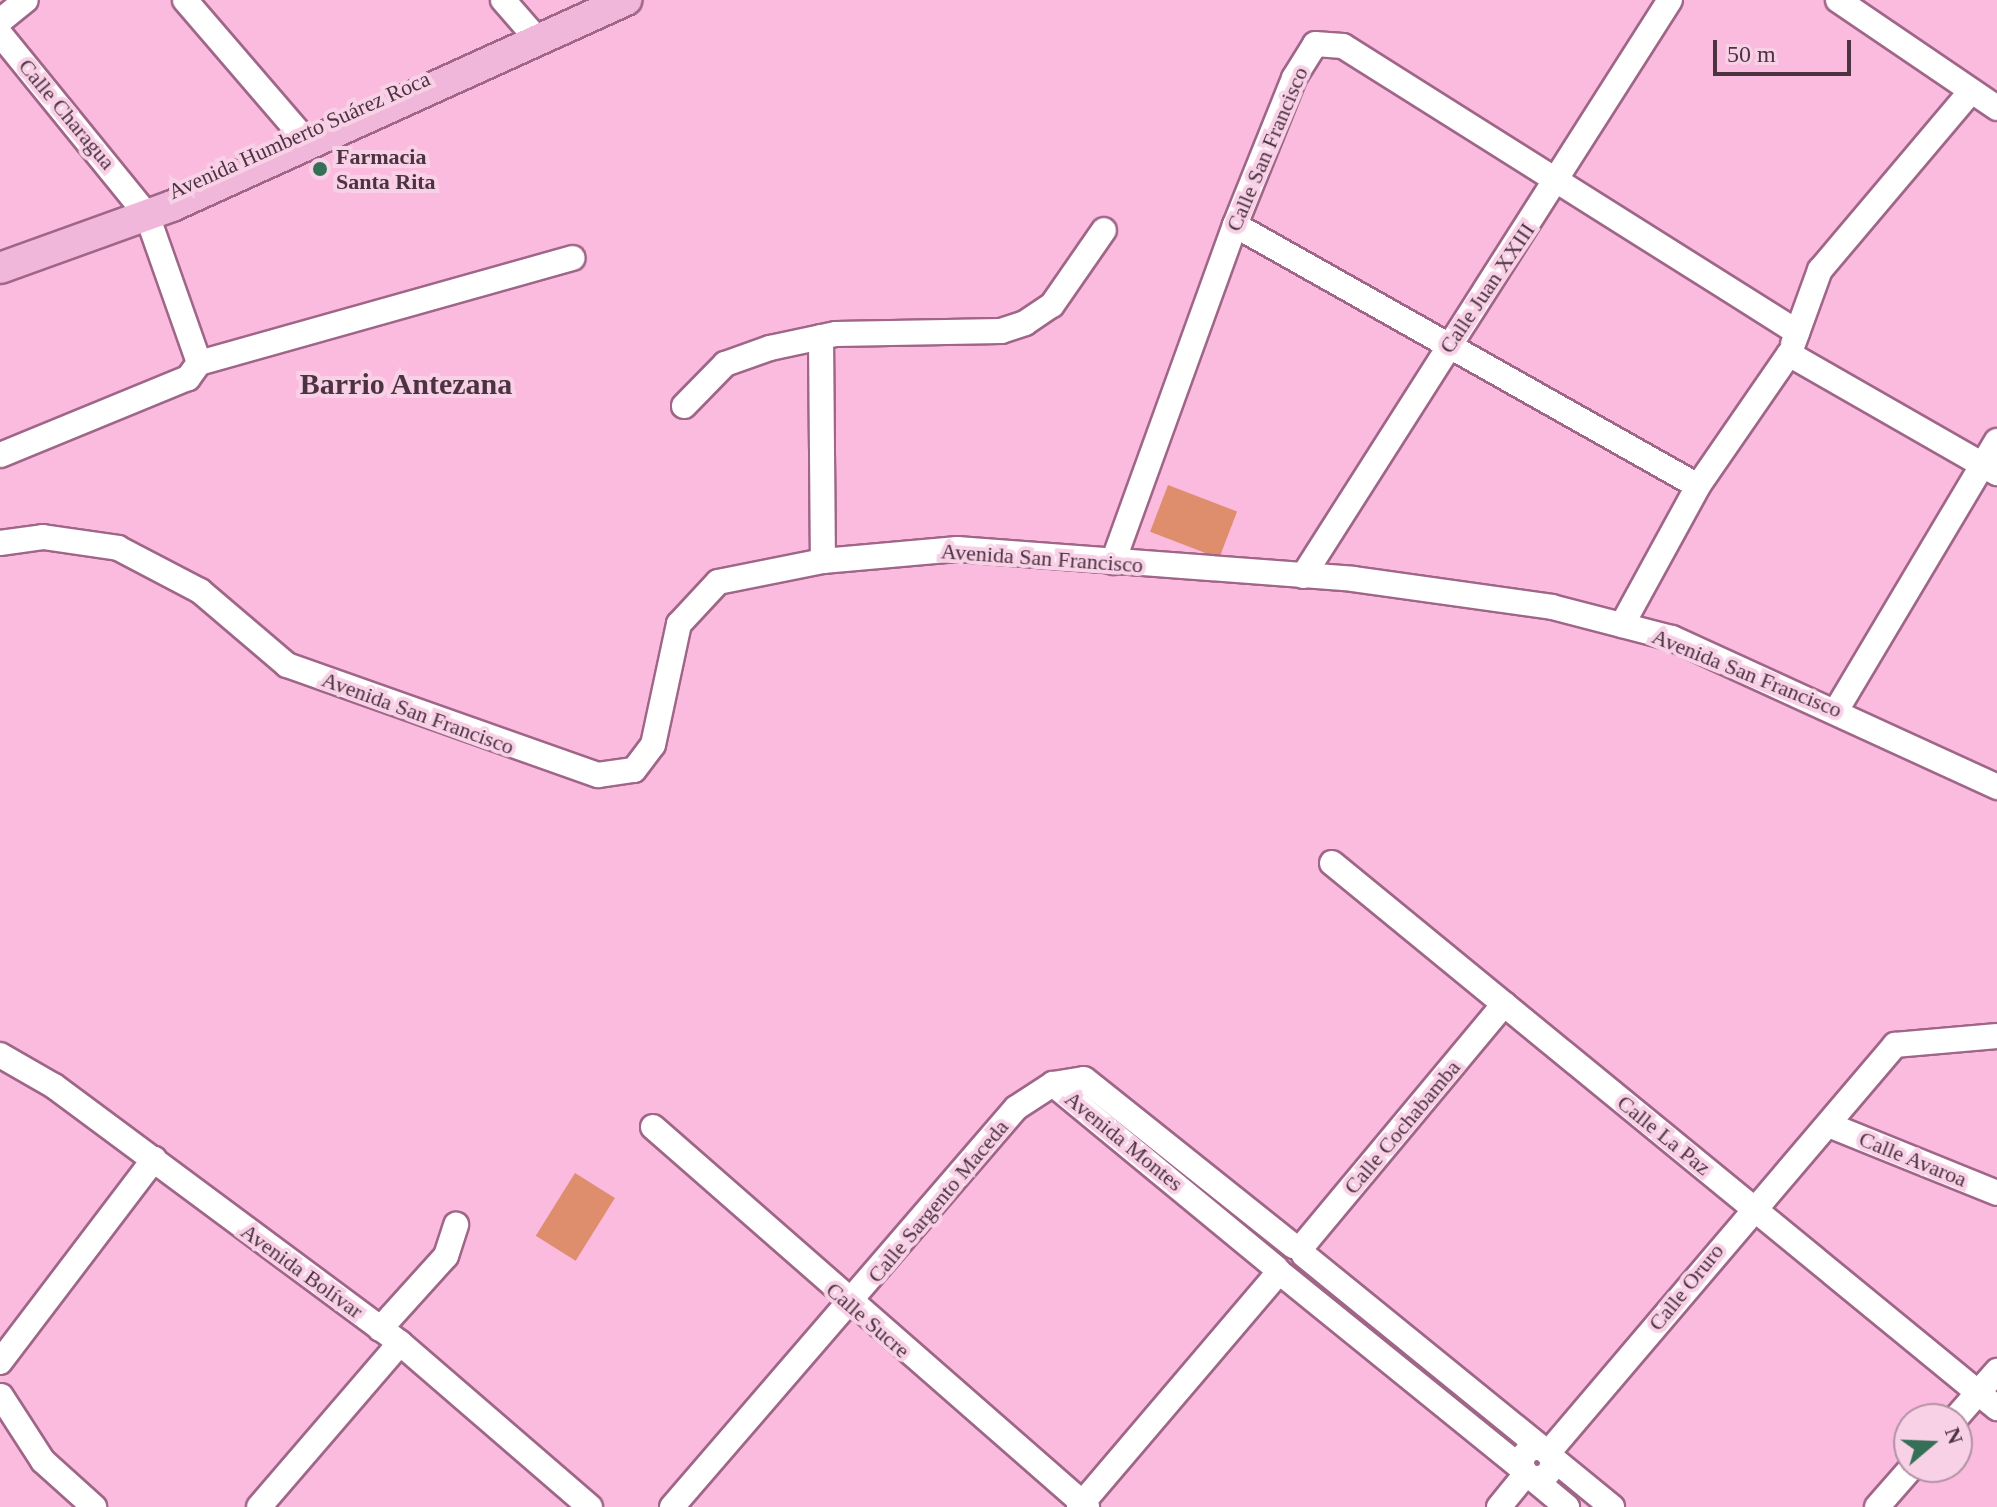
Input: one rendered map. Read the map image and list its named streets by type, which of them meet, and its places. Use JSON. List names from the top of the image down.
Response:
{
  "streets": {
    "main road": ["Avenida Humberto Suárez Roca"],
    "street": [
      "Calle Charagua",
      "Calle San Francisco",
      "Calle Juan XXIII",
      "Avenida San Francisco",
      "Calle Cochabamba",
      "Calle La Paz",
      "Avenida Montes",
      "Calle Avaroa",
      "Calle Sargento Maceda",
      "Avenida Bolívar",
      "Calle Oruro",
      "Calle Sucre"
    ]
  },
  "crossings": [
    ["Calle Charagua", "Avenida Humberto Suárez Roca"],
    ["Calle San Francisco", "Calle Juan XXIII"],
    ["Calle San Francisco", "Avenida San Francisco"],
    ["Calle Juan XXIII", "Avenida San Francisco"],
    ["Calle Cochabamba", "Calle La Paz"],
    ["Calle Cochabamba", "Avenida Montes"],
    ["Calle La Paz", "Calle Oruro"],
    ["Avenida Montes", "Calle Sargento Maceda"],
    ["Avenida Montes", "Calle Oruro"],
    ["Calle Avaroa", "Calle Oruro"],
    ["Calle Sargento Maceda", "Calle Sucre"]
  ],
  "districts": ["Barrio Antezana"],
  "places": ["Farmacia Santa Rita"],
  "scale_bar": "50 m",
  "north": "right"
}
